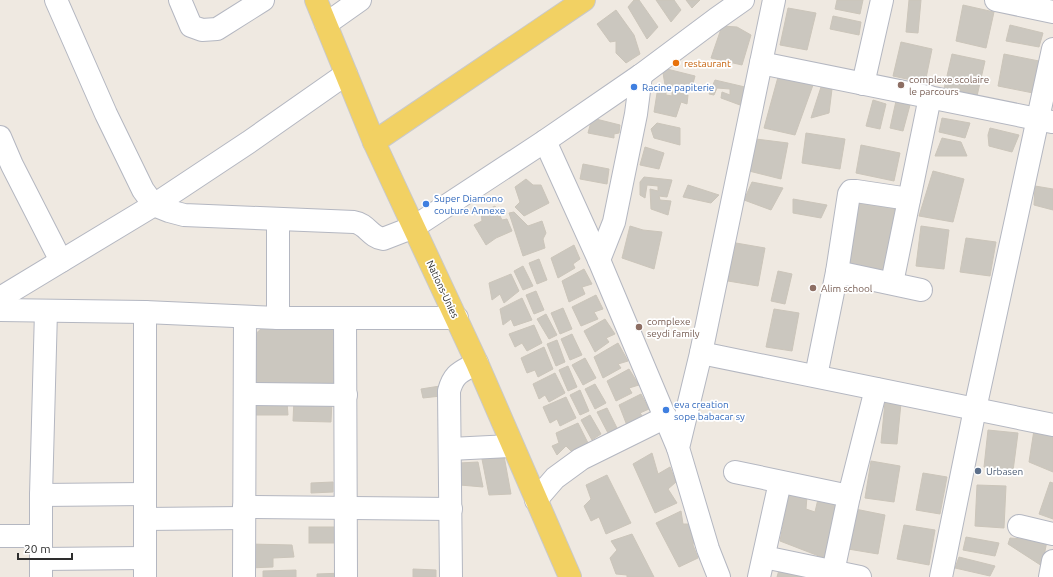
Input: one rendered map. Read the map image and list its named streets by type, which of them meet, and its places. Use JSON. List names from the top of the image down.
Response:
{
  "streets": {
    "main road": ["Nations-Unies"]
  },
  "places": [
    "restaurant",
    "complexe scolaire le parcours",
    "Racine papiterie",
    "Super Diamono couture Annexe",
    "Alim school",
    "complexe seydi family",
    "eva creation sope babacar sy",
    "Urbasen"
  ],
  "scale_bar": "20 m"
}
